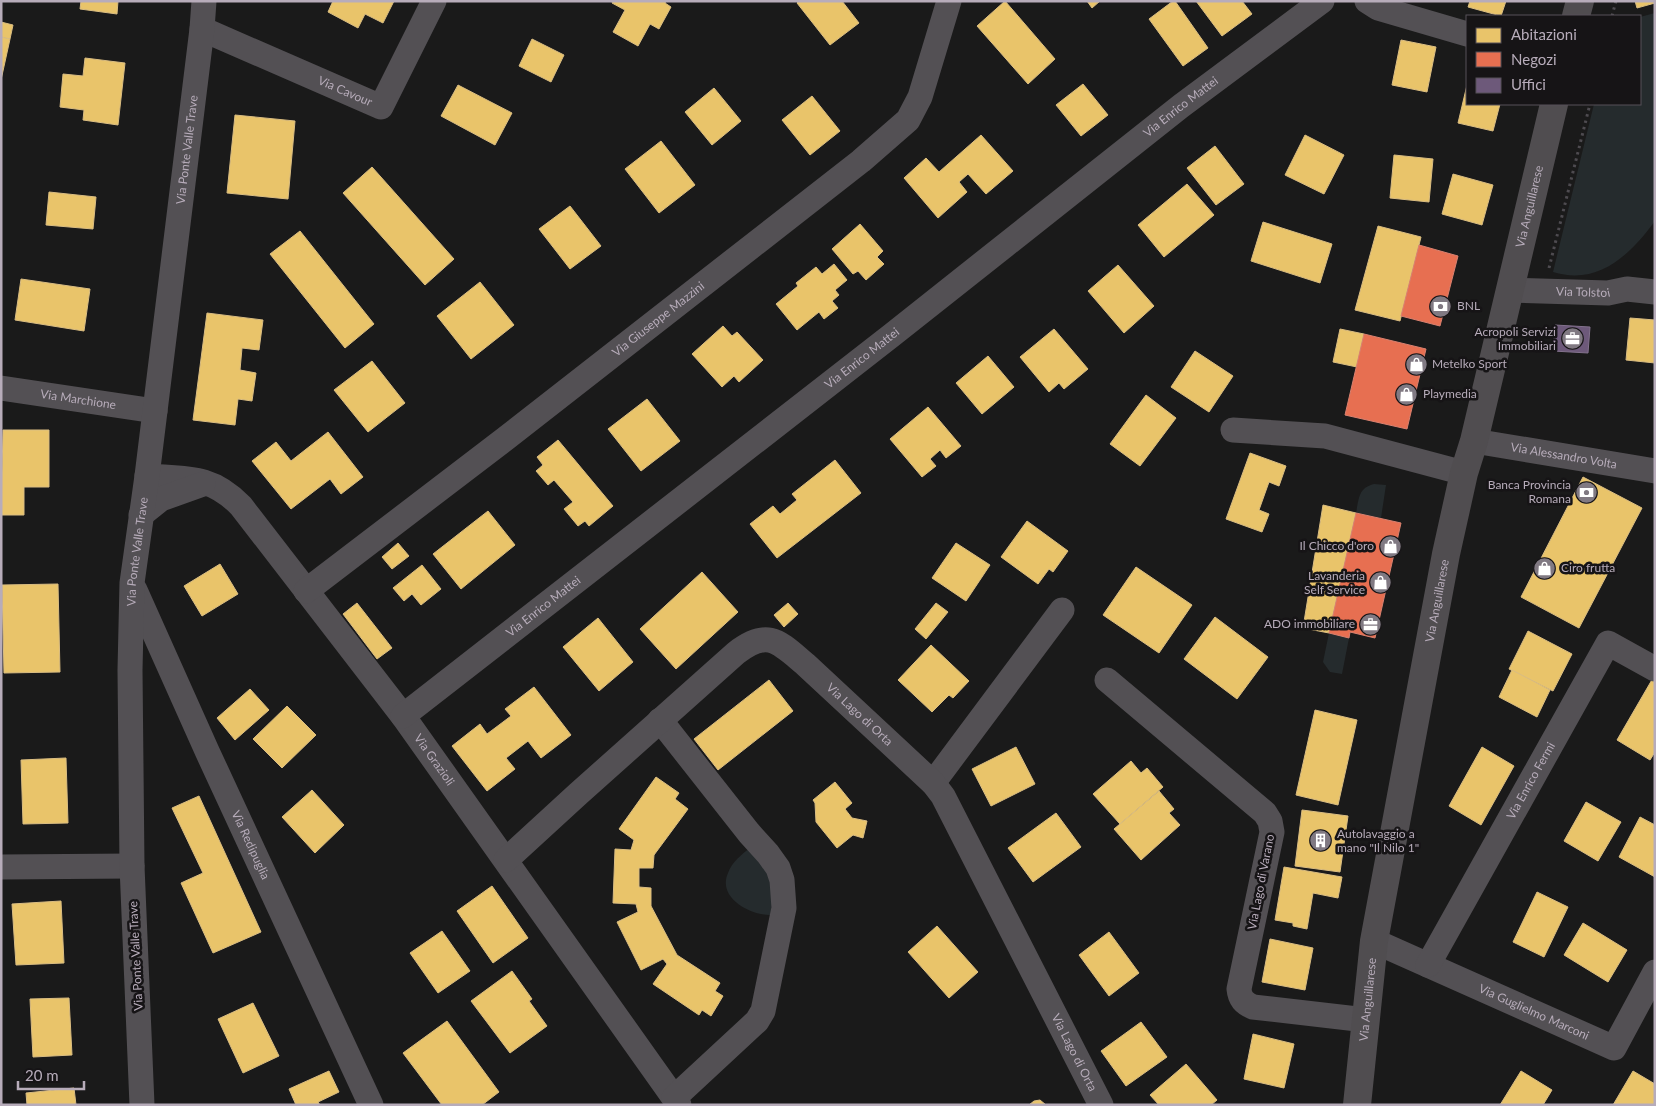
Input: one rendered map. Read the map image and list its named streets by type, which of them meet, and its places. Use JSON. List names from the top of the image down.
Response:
{
  "streets": {
    "main road": ["Via Anguillarese"],
    "street": [
      "Via Cavour",
      "Via Enrico Mattei",
      "Via Ponte Valle Trave",
      "Via Tolstoi",
      "Via Giuseppe Mazzini",
      "Via Marchione",
      "Via Alessandro Volta",
      "Via Lago di Orta",
      "Via Grazioli",
      "Via Enrico Fermi",
      "Via Redipuglia",
      "Via Lago di Varano",
      "Via Guglielmo Marconi"
    ]
  },
  "crossings": [
    ["Via Cavour", "Via Ponte Valle Trave"],
    ["Via Enrico Mattei", "Via Grazioli"],
    ["Via Ponte Valle Trave", "Via Marchione"],
    ["Via Ponte Valle Trave", "Via Grazioli"],
    ["Via Ponte Valle Trave", "Via Redipuglia"],
    ["Via Anguillarese", "Via Tolstoi"],
    ["Via Anguillarese", "Via Alessandro Volta"],
    ["Via Anguillarese", "Via Lago di Varano"],
    ["Via Anguillarese", "Via Guglielmo Marconi"],
    ["Via Giuseppe Mazzini", "Via Grazioli"],
    ["Via Lago di Orta", "Via Grazioli"],
    ["Via Enrico Fermi", "Via Guglielmo Marconi"]
  ],
  "places": {
    "bank": ["BNL", "Banca Provincia Romana"],
    "office": ["Acropoli Servizi Immobiliari", "ADO immobiliare"],
    "shop": [
      "Metelko Sport",
      "Playmedia",
      "Il Chicco d'oro",
      "Ciro frutta",
      "Lavanderia Self Service"
    ],
    "building": ["Autolavaggio a mano \"Il Nilo 1\""]
  },
  "legend": ["Abitazioni", "Negozi", "Uffici"],
  "scale_bar": "20 m"
}
